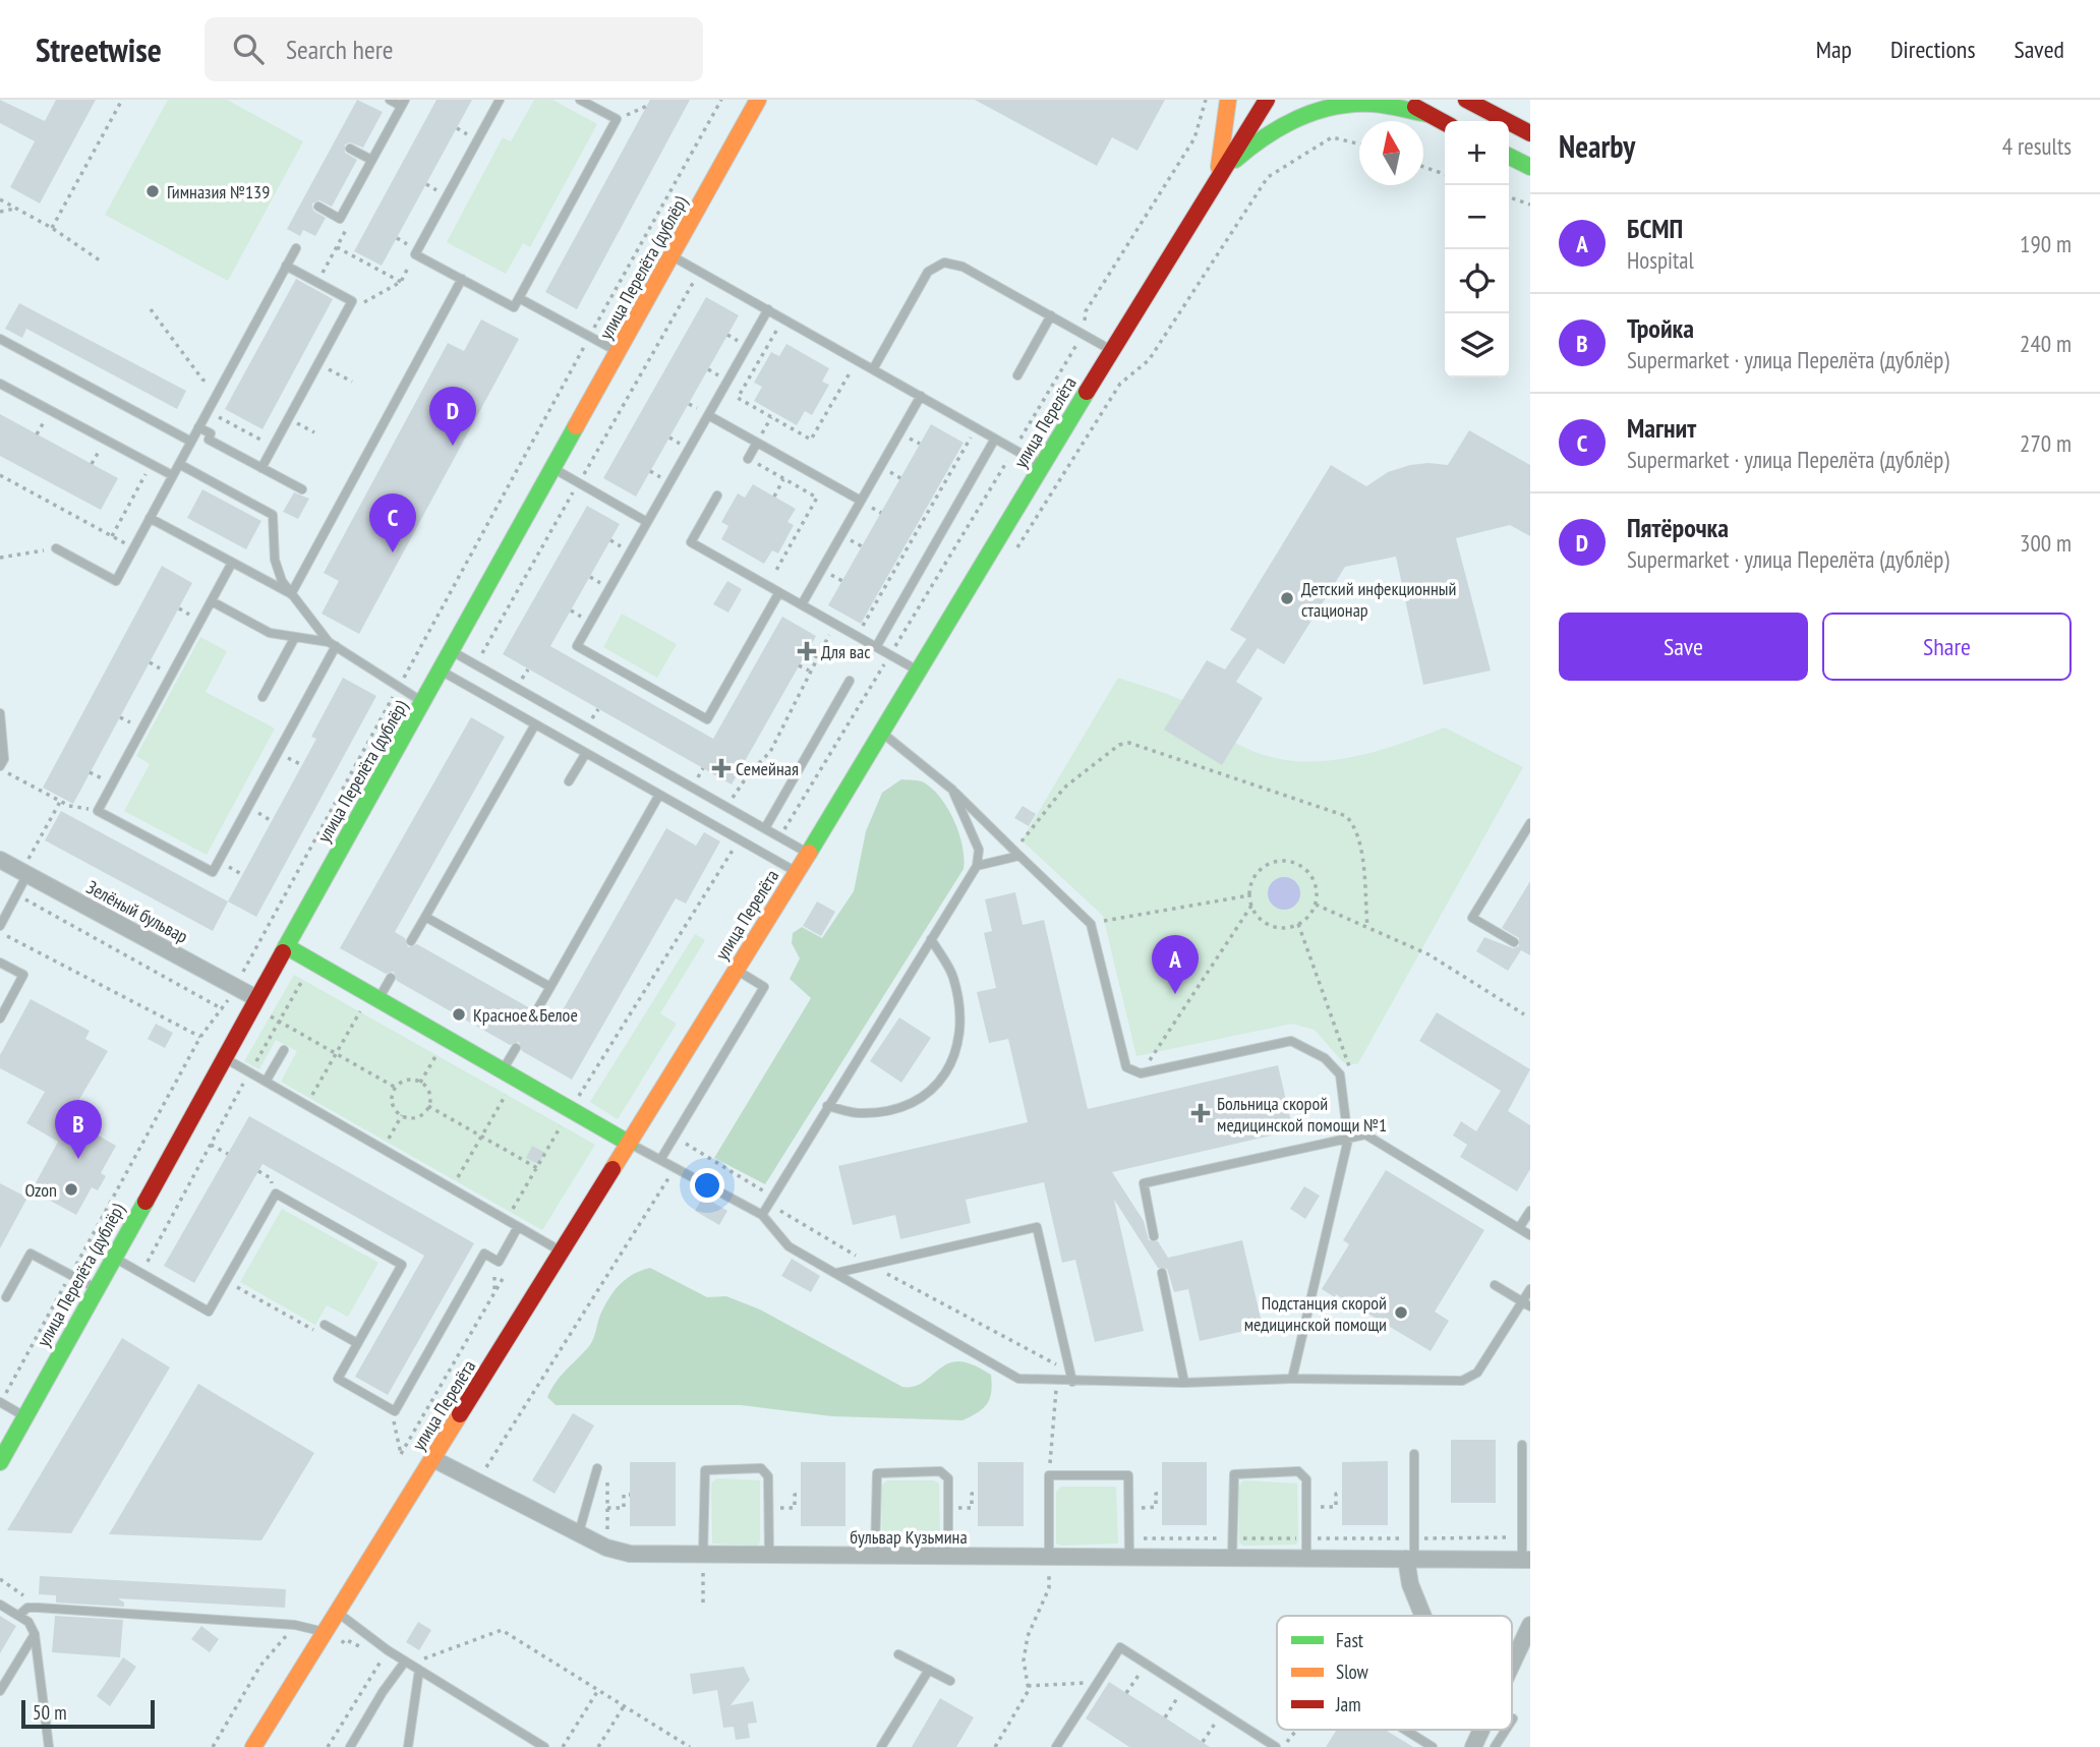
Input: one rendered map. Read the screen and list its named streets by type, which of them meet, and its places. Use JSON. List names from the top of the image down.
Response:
{
  "streets": {
    "main road": ["улица Перелёта (дублёр)", "улица Перелёта"],
    "street": ["Зелёный бульвар", "бульвар Кузьмина"]
  },
  "crossings": [
    ["улица Перелёта (дублёр)", "Зелёный бульвар"],
    ["улица Перелёта", "бульвар Кузьмина"]
  ],
  "places": {
    "other": [
      "Гимназия №139",
      "Детский инфекционный стационар",
      "Красное&Белое",
      "Ozon",
      "Подстанция скорой медицинской помощи"
    ],
    "health": ["Для вас", "Семейная", "Больница скорой медицинской помощи №1"]
  },
  "legend": ["Fast", "Slow", "Jam"],
  "scale_bar": "50 m",
  "north": "top",
  "page": {
    "header": "Streetwise",
    "search": "Search here",
    "nav": ["Map", "Directions", "Saved"],
    "heading": ["Nearby", "4 results"],
    "map_buttons": ["+", "−"],
    "list": [
      {
        "mark": "A",
        "name": "БСМП",
        "note": "Hospital",
        "value": "190 m"
      },
      {
        "mark": "B",
        "name": "Тройка",
        "note": "Supermarket · улица Перелёта (дублёр)",
        "value": "240 m"
      },
      {
        "mark": "C",
        "name": "Магнит",
        "note": "Supermarket · улица Перелёта (дублёр)",
        "value": "270 m"
      },
      {
        "mark": "D",
        "name": "Пятёрочка",
        "note": "Supermarket · улица Перелёта (дублёр)",
        "value": "300 m"
      }
    ],
    "pins": [
      "D",
      "C",
      "A",
      "B"
    ],
    "buttons": ["Save", "Share"],
    "scale": "50 m"
  }
}
